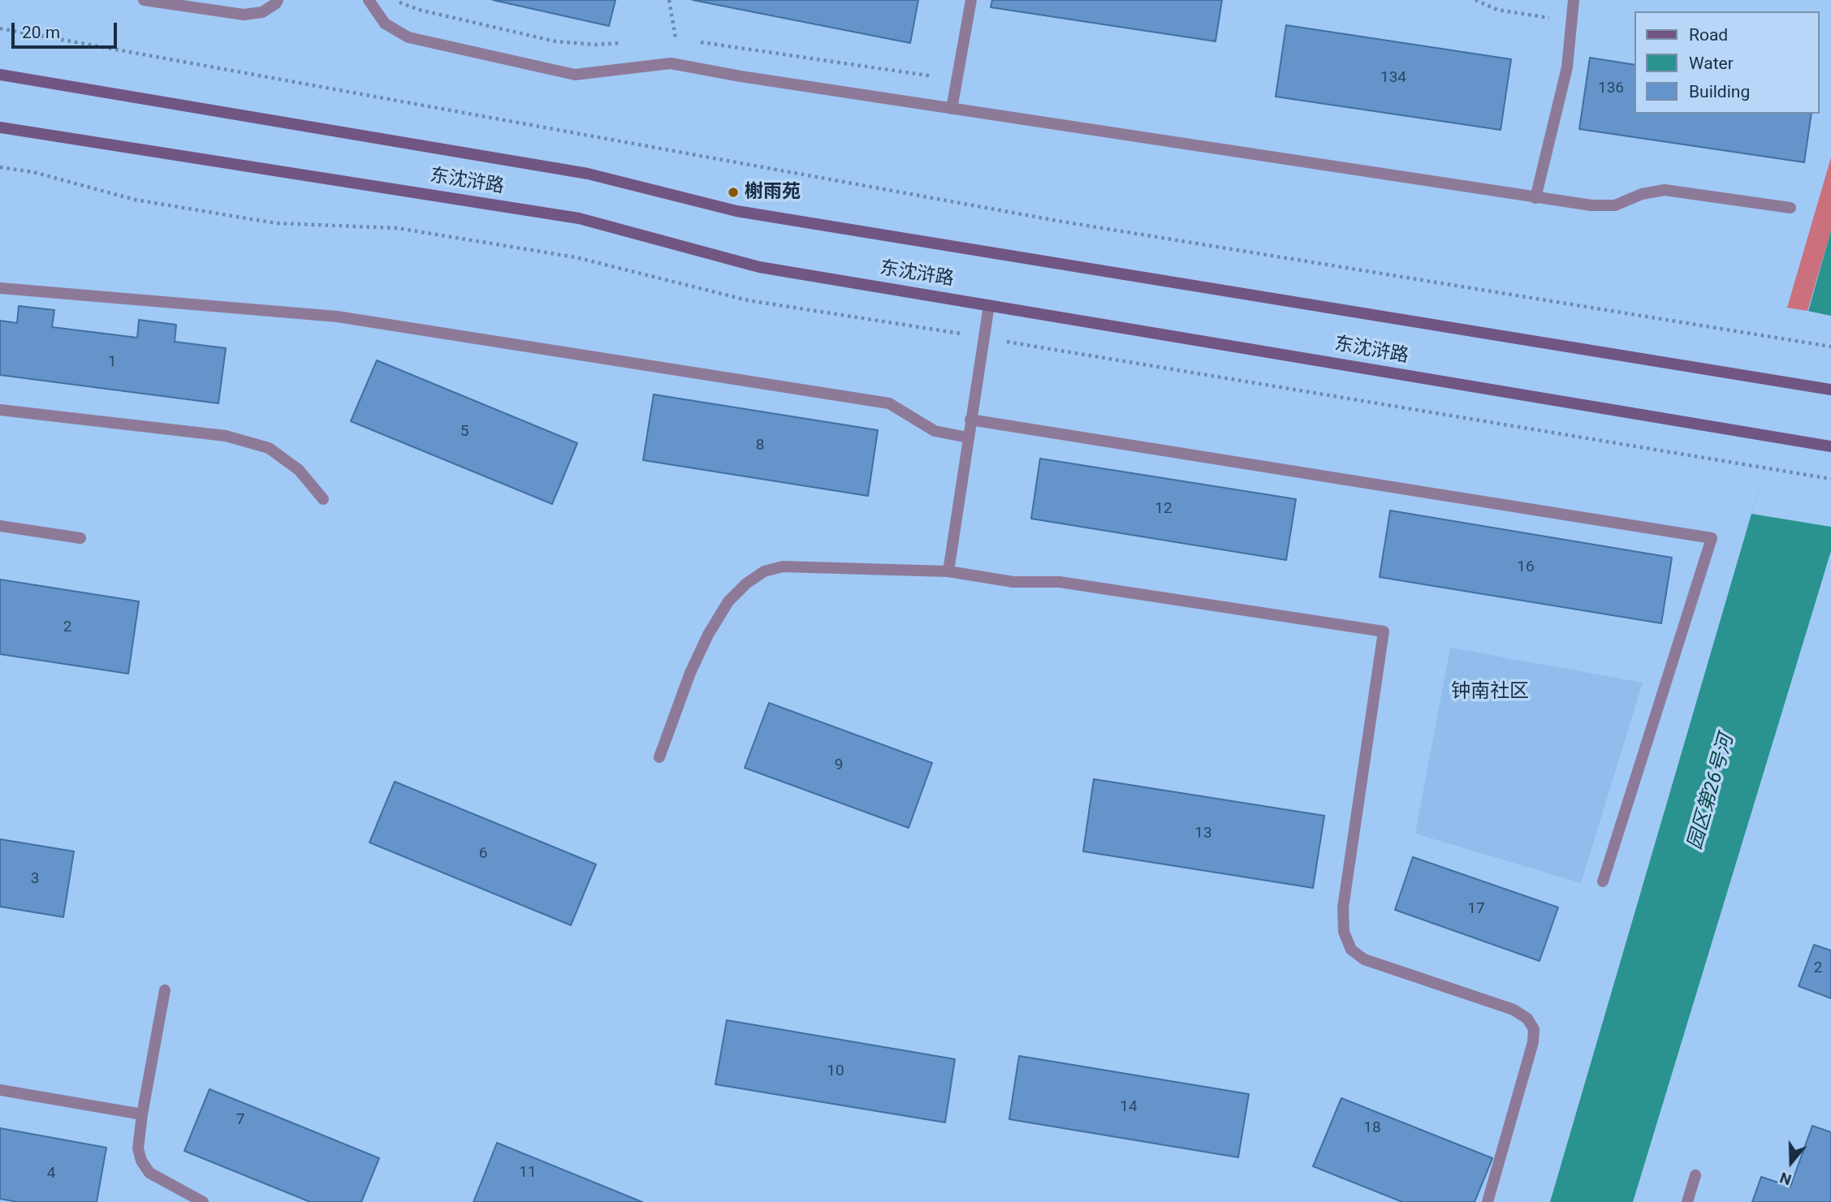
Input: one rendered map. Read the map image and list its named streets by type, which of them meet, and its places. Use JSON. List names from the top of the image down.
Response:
{
  "streets": {
    "main road": ["东沈浒路"]
  },
  "districts": ["钟南社区"],
  "water": ["园区第26号河"],
  "places": ["榭雨苑"],
  "house_numbers": [
    "134",
    "136",
    "1",
    "5",
    "8",
    "12",
    "16",
    "2",
    "9",
    "13",
    "6",
    "3",
    "17",
    "2",
    "10",
    "14",
    "7",
    "18",
    "11",
    "4"
  ],
  "legend": ["Road", "Water", "Building"],
  "scale_bar": "20 m",
  "north": "bottom"
}
